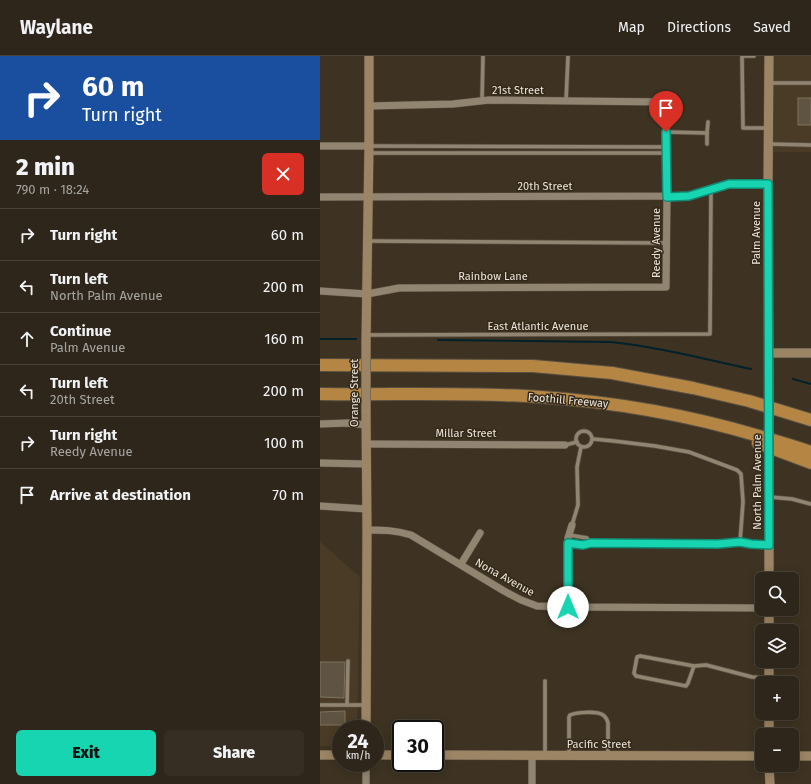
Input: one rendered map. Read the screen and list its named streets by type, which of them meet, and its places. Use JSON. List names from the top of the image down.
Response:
{
  "streets": {
    "highway": ["Foothill Freeway"],
    "street": [
      "21st Street",
      "20th Street",
      "Palm Avenue",
      "Reedy Avenue",
      "Rainbow Lane",
      "Orange Street",
      "Millar Street",
      "North Palm Avenue",
      "Nona Avenue",
      "Pacific Street"
    ],
    "lane": ["East Atlantic Avenue"]
  },
  "crossings": [
    ["21st Street", "Reedy Avenue"],
    ["21st Street", "Orange Street"],
    ["20th Street", "Palm Avenue"],
    ["20th Street", "Reedy Avenue"],
    ["20th Street", "East Atlantic Avenue"],
    ["20th Street", "Orange Street"],
    ["Palm Avenue", "North Palm Avenue"],
    ["Reedy Avenue", "Rainbow Lane"],
    ["Rainbow Lane", "Orange Street"],
    ["East Atlantic Avenue", "Orange Street"],
    ["Orange Street", "Millar Street"],
    ["Orange Street", "Nona Avenue"]
  ],
  "page": {
    "header": "Waylane",
    "nav": ["Map", "Directions", "Saved"],
    "turn": ["60 m", "Turn right"],
    "heading": ["2 min", "790 m · 18:24"],
    "list": [
      {
        "name": "Turn right",
        "value": "60 m"
      },
      {
        "name": "Turn left",
        "note": "North Palm Avenue",
        "value": "200 m"
      },
      {
        "name": "Continue",
        "note": "Palm Avenue",
        "value": "160 m"
      },
      {
        "name": "Turn left",
        "note": "20th Street",
        "value": "200 m"
      },
      {
        "name": "Turn right",
        "note": "Reedy Avenue",
        "value": "100 m"
      },
      {
        "name": "Arrive at destination",
        "value": "70 m"
      }
    ],
    "map_buttons": ["+", "−"],
    "speed": "24 km/h",
    "limit": "30",
    "buttons": ["Exit", "Share"]
  }
}
